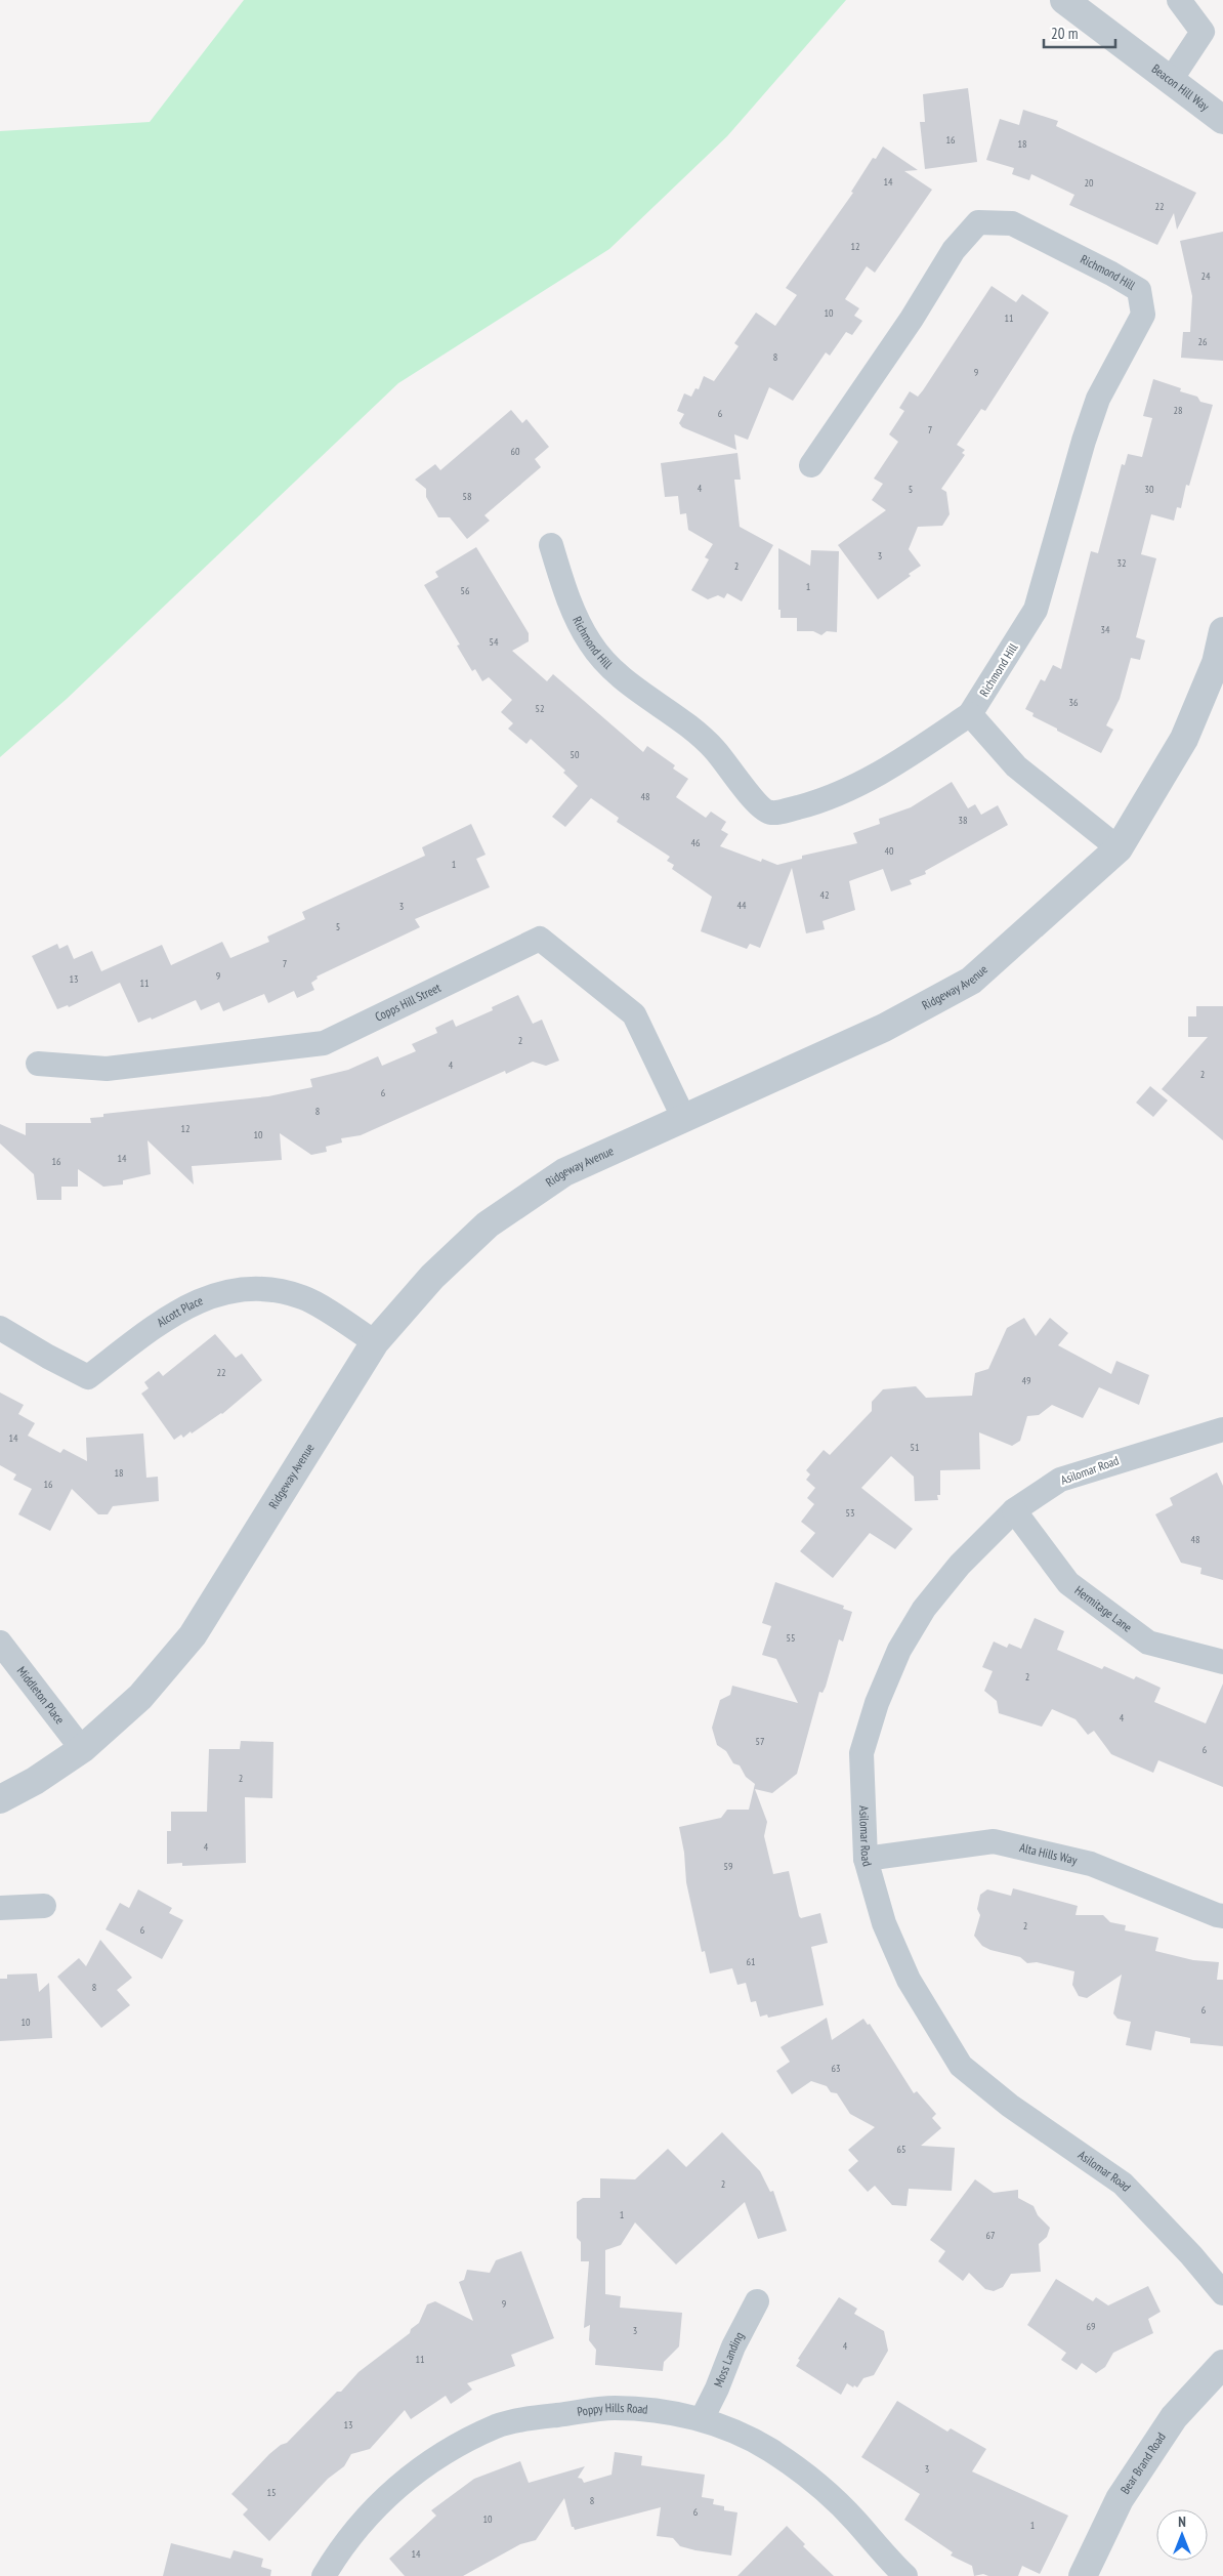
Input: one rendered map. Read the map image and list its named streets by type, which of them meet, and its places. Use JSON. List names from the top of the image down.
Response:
{
  "streets": {
    "street": [
      "Beacon Hill Way",
      "Richmond Hill",
      "Ridgeway Avenue",
      "Copps Hill Street",
      "Alcott Place",
      "Asilomar Road",
      "Hermitage Lane",
      "Middleton Place",
      "Alta Hills Way",
      "Moss Landing",
      "Poppy Hills Road",
      "Bear Brand Road"
    ]
  },
  "crossings": [
    ["Ridgeway Avenue", "Copps Hill Street"],
    ["Ridgeway Avenue", "Alcott Place"],
    ["Ridgeway Avenue", "Middleton Place"],
    ["Asilomar Road", "Hermitage Lane"],
    ["Asilomar Road", "Alta Hills Way"],
    ["Moss Landing", "Poppy Hills Road"]
  ],
  "house_numbers": [
    "16",
    "18",
    "14",
    "20",
    "22",
    "12",
    "24",
    "10",
    "11",
    "26",
    "8",
    "9",
    "28",
    "6",
    "7",
    "60",
    "4",
    "5",
    "30",
    "58",
    "3",
    "32",
    "2",
    "1",
    "56",
    "34",
    "54",
    "36",
    "52",
    "50",
    "48",
    "38",
    "46",
    "40",
    "1",
    "42",
    "44",
    "3",
    "5",
    "7",
    "9",
    "13",
    "11",
    "2",
    "4",
    "2",
    "6",
    "8",
    "12",
    "10",
    "14",
    "16",
    "22",
    "49",
    "14",
    "51",
    "18",
    "16",
    "53",
    "48",
    "55",
    "2",
    "4",
    "57",
    "6",
    "2",
    "4",
    "59",
    "2",
    "6",
    "61",
    "8",
    "6",
    "10",
    "63",
    "65",
    "2",
    "1",
    "67",
    "9",
    "69",
    "3",
    "4",
    "11",
    "13",
    "3",
    "15",
    "8",
    "6",
    "10",
    "1",
    "14"
  ],
  "scale_bar": "20 m",
  "north": "top"
}
